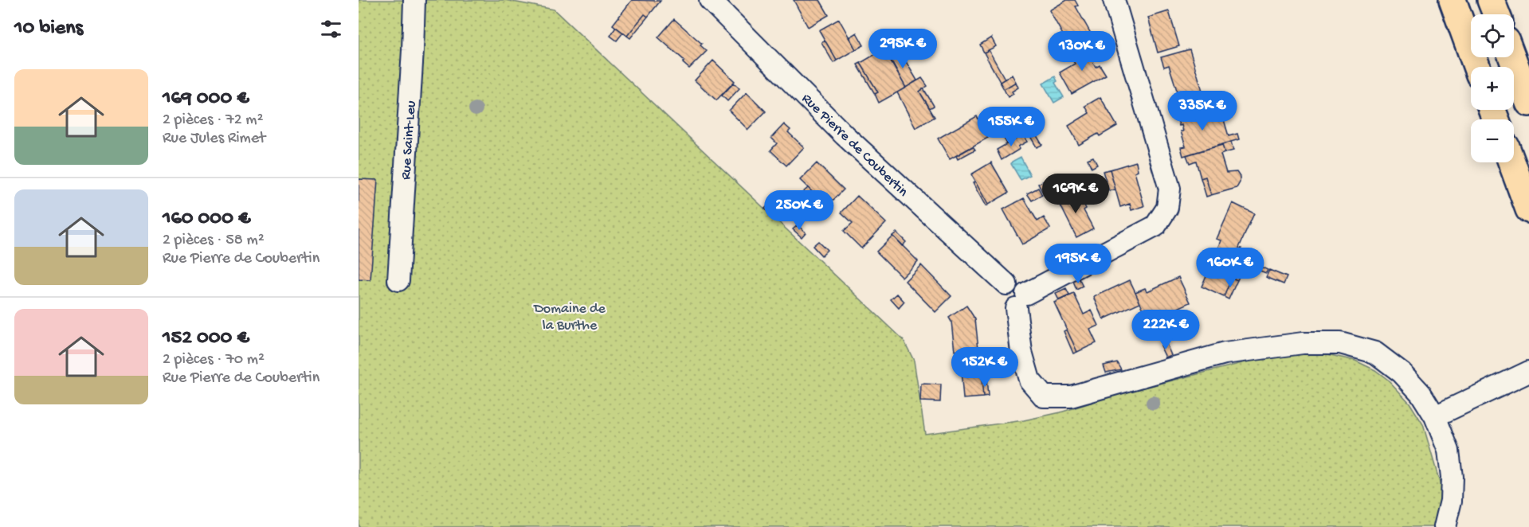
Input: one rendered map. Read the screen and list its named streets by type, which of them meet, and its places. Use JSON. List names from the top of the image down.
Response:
{
  "streets": {
    "street": ["Rue Saint-Leu", "Rue Pierre de Coubertin"]
  },
  "parks": ["Domaine de la Burthe"],
  "page": {
    "heading": "10 biens",
    "map_buttons": ["+", "−"],
    "price": [
      "295K €",
      "130K €",
      "335K €",
      "155K €",
      "169K €",
      "250K €",
      "195K €",
      "160K €",
      "222K €",
      "152K €"
    ],
    "list": [
      {
        "name": "169 000 €",
        "note": "2 pièces · 72 m² · Rue Jules Rimet"
      },
      {
        "name": "160 000 €",
        "note": "2 pièces · 58 m² · Rue Pierre de Coubertin"
      },
      {
        "name": "152 000 €",
        "note": "2 pièces · 70 m² · Rue Pierre de Coubertin"
      }
    ]
  }
}
